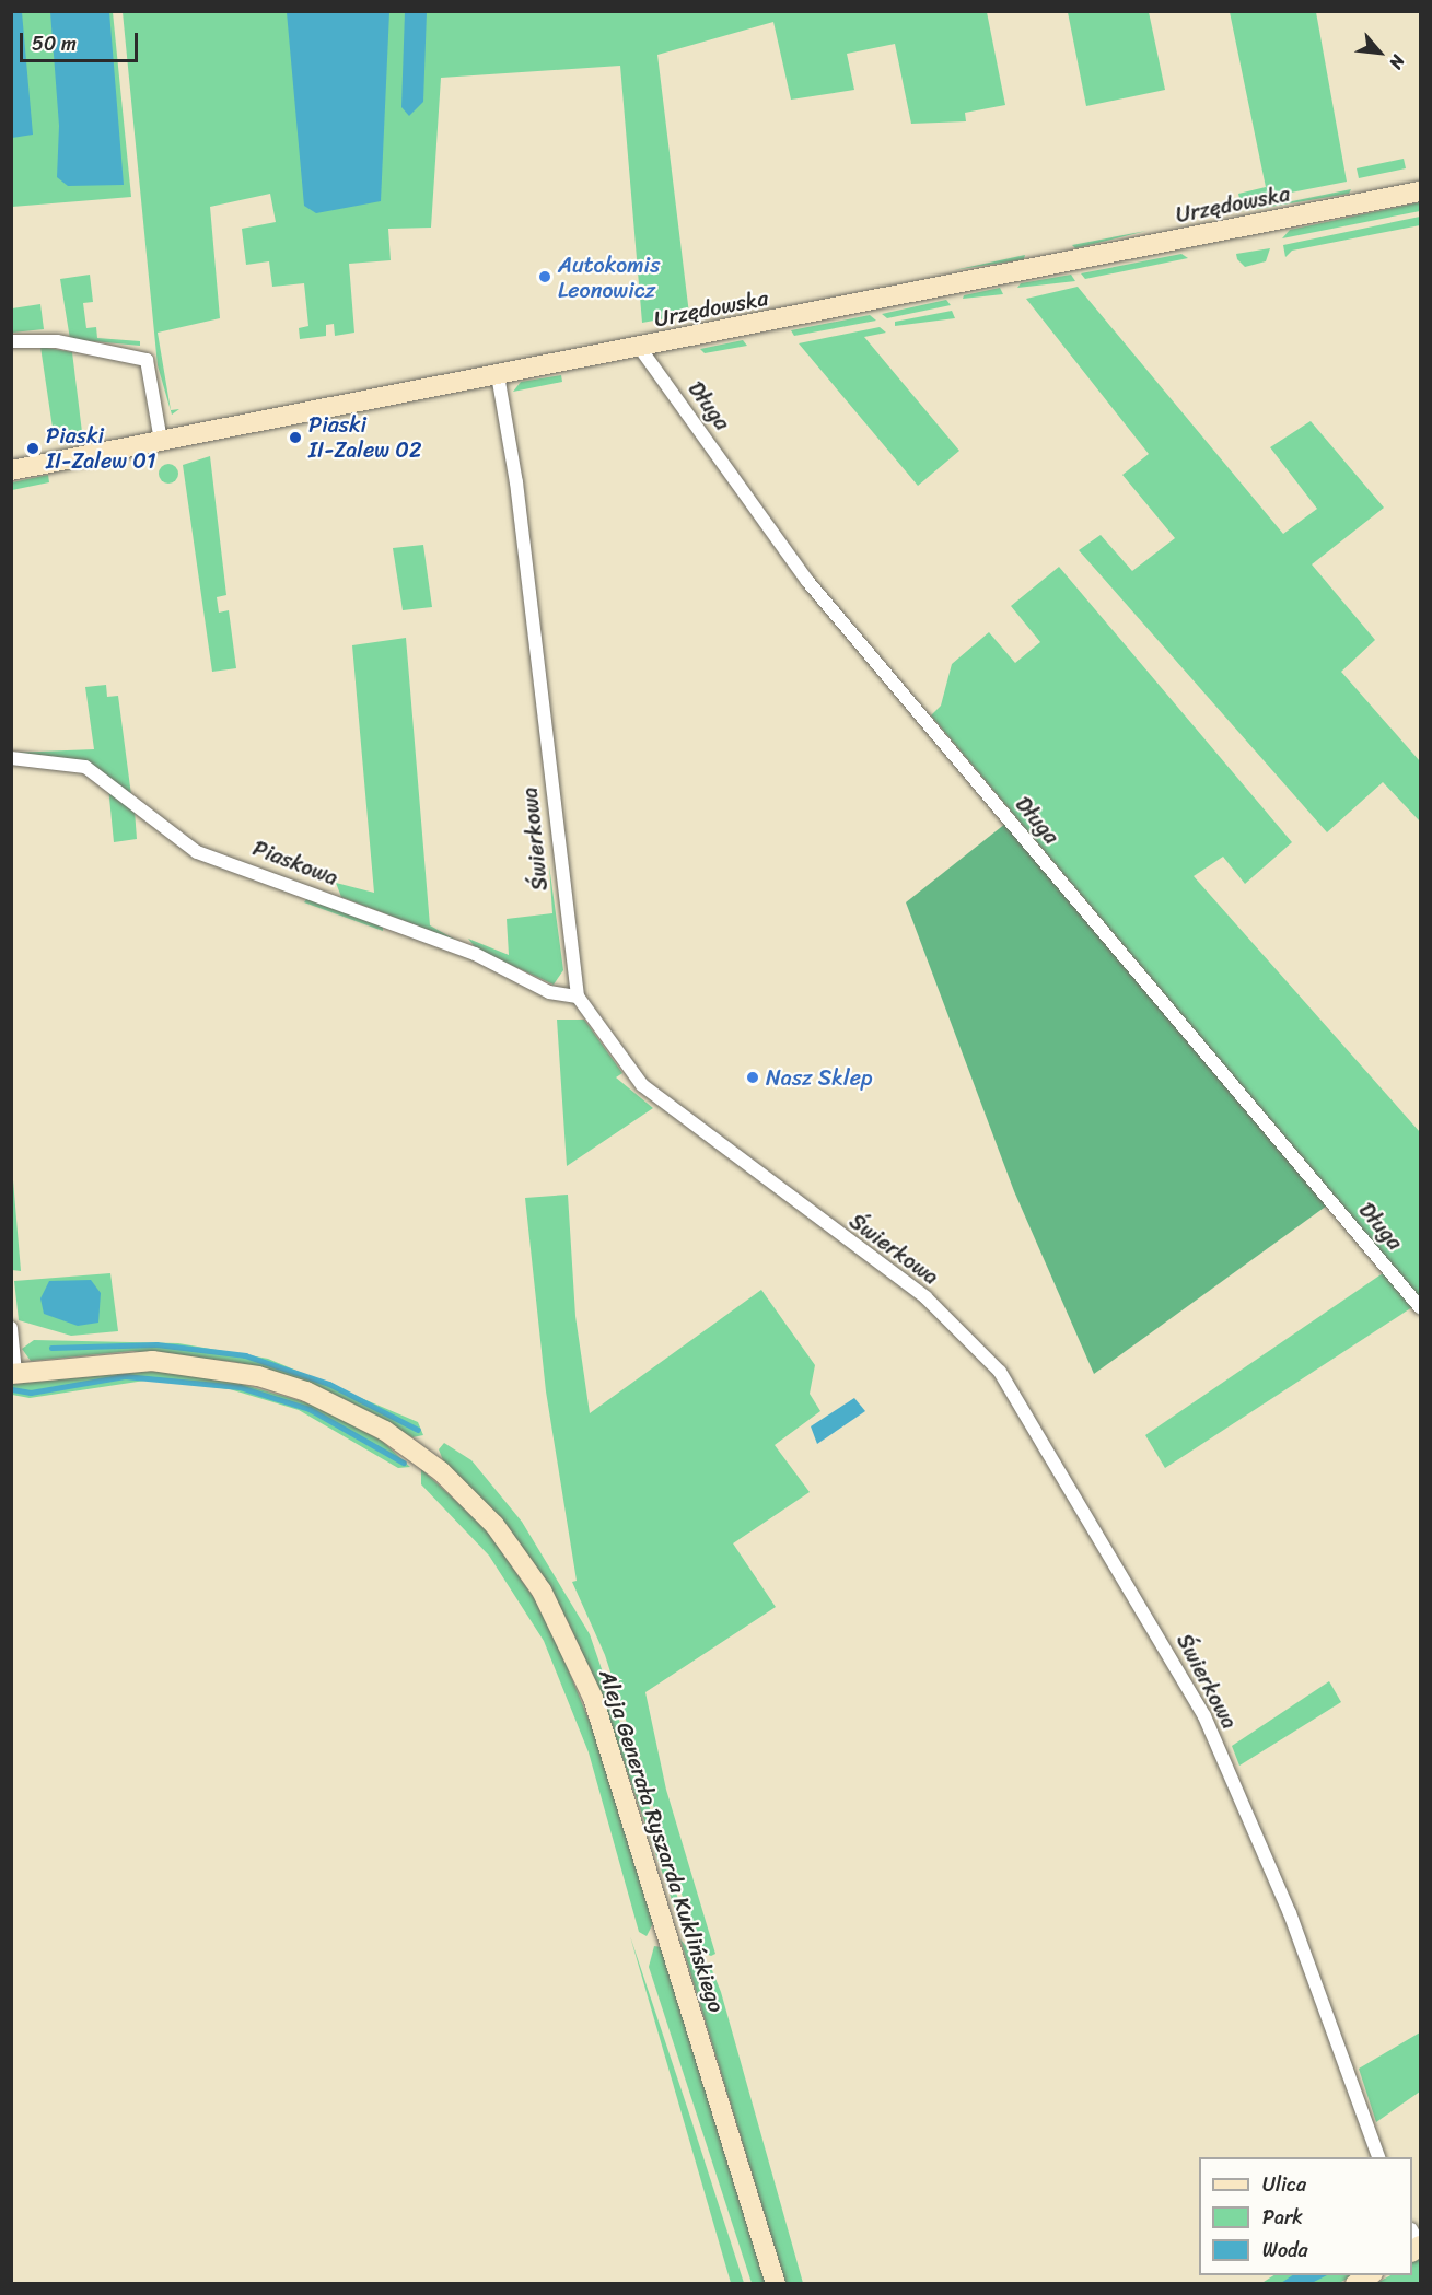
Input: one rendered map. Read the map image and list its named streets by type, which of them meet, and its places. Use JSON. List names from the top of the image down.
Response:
{
  "streets": {
    "street": [
      "Urzędowska",
      "Długa",
      "Świerkowa",
      "Piaskowa",
      "Aleja Generała Ryszarda Kuklińskiego"
    ]
  },
  "crossings": [
    ["Urzędowska", "Długa"],
    ["Urzędowska", "Świerkowa"],
    ["Świerkowa", "Piaskowa"]
  ],
  "places": [
    "Autokomis Leonowicz",
    "Piaski II-Zalew 02",
    "Piaski II-Zalew 01",
    "Nasz Sklep"
  ],
  "legend": ["Ulica", "Park", "Woda"],
  "scale_bar": "50 m",
  "north": "bottom right"
}
